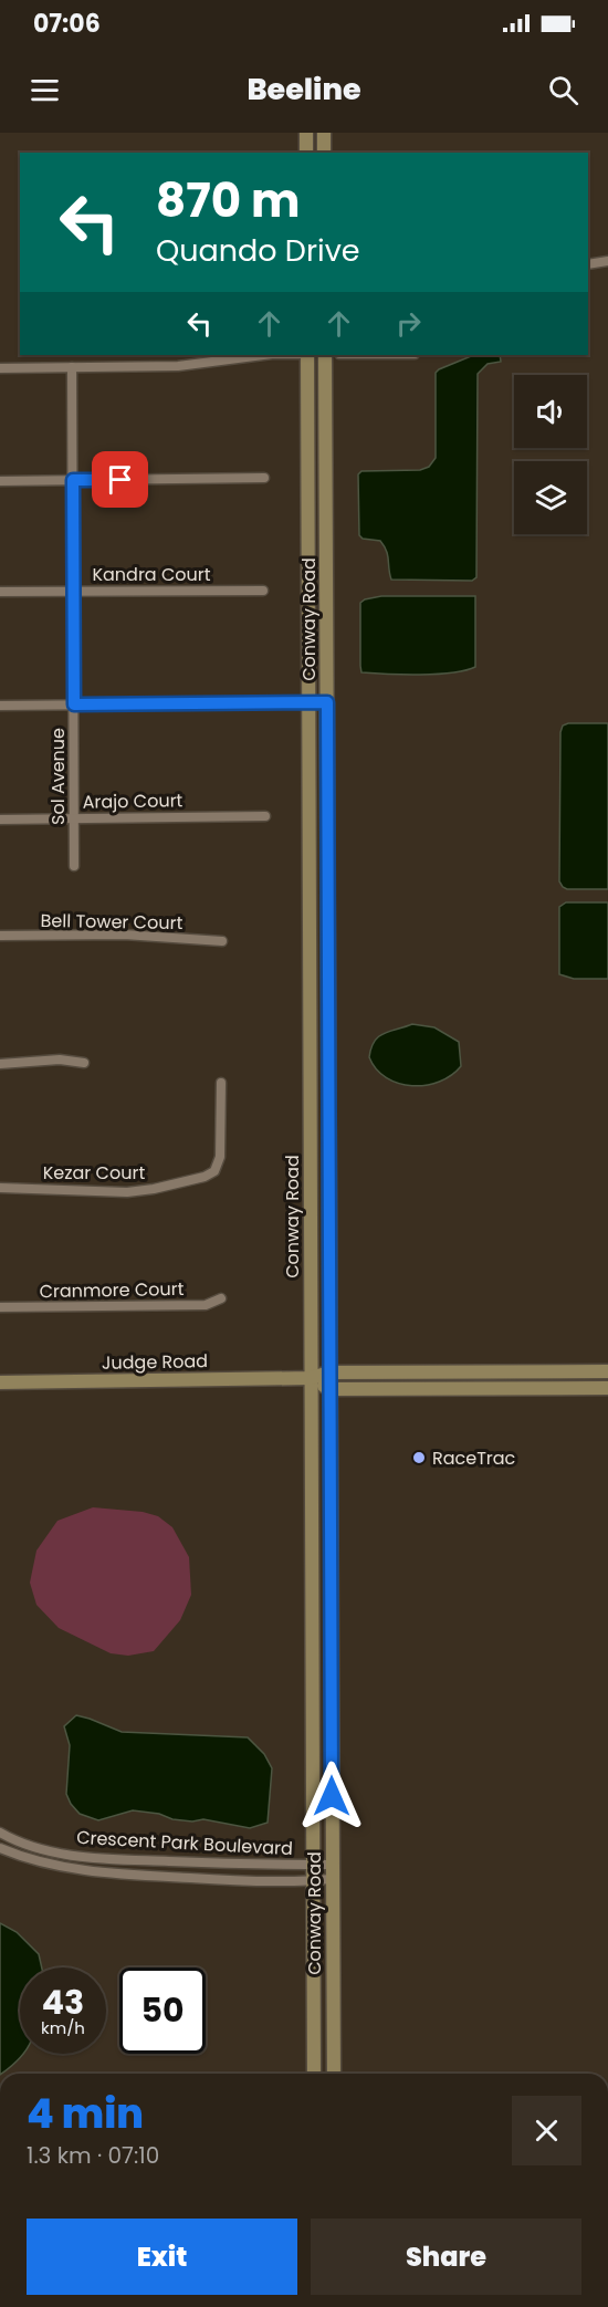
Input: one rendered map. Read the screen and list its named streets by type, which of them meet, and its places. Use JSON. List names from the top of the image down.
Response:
{
  "streets": {
    "main road": ["Conway Road", "Judge Road"],
    "street": [
      "Kandra Court",
      "Sol Avenue",
      "Arajo Court",
      "Bell Tower Court",
      "Kezar Court",
      "Cranmore Court",
      "Crescent Park Boulevard"
    ]
  },
  "crossings": [
    ["Kandra Court", "Sol Avenue"],
    ["Conway Road", "Judge Road"],
    ["Conway Road", "Crescent Park Boulevard"],
    ["Sol Avenue", "Arajo Court"]
  ],
  "places": ["RaceTrac"],
  "page": {
    "status": "07:06",
    "header": "Beeline",
    "turn": ["870 m", "Quando Drive"],
    "speed": "43 km/h",
    "limit": "50",
    "heading": ["4 min", "1.3 km · 07:10"],
    "buttons": ["Exit", "Share"]
  }
}
